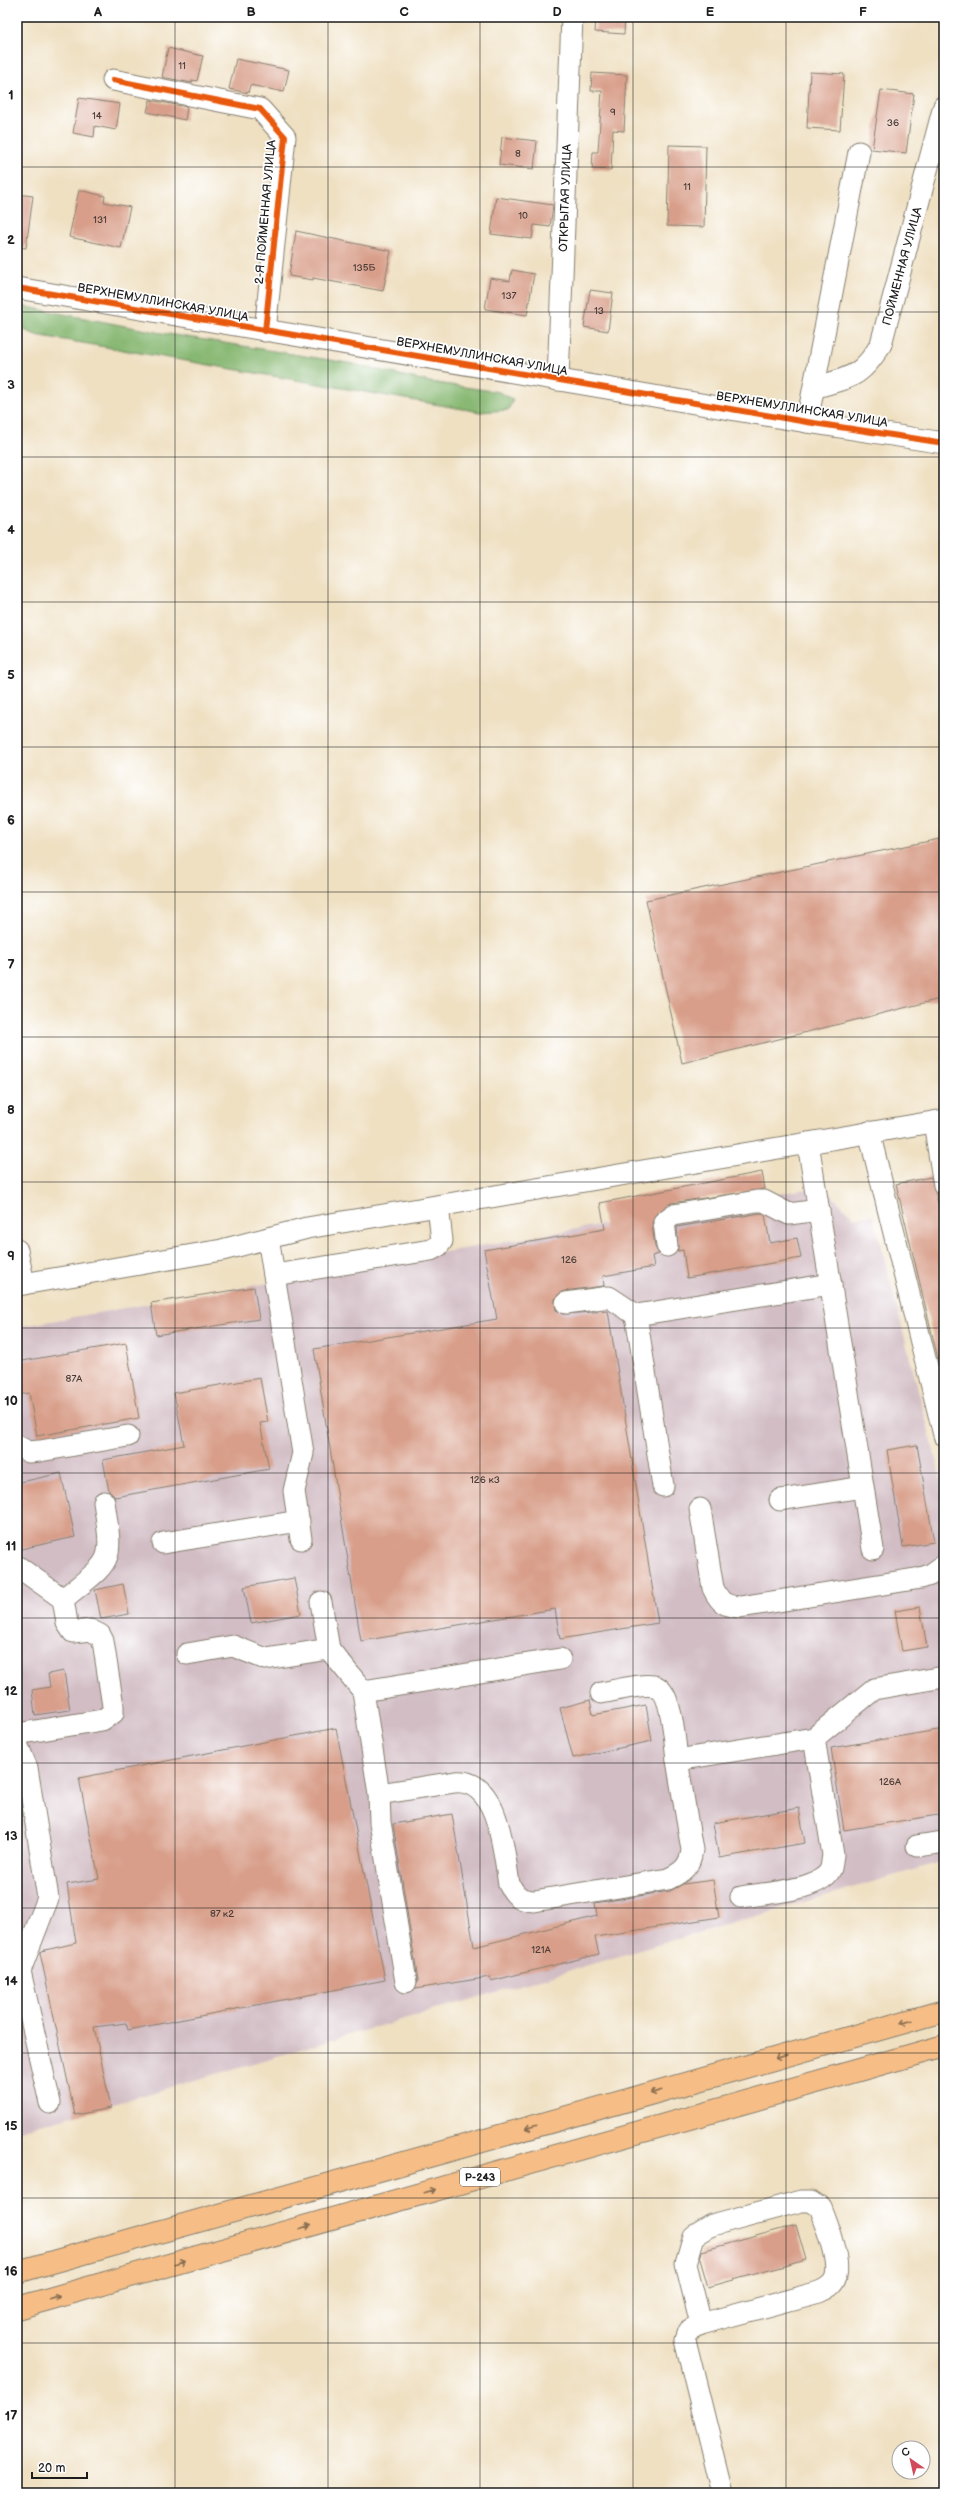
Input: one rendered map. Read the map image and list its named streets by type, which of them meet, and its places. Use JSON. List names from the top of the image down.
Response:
{
  "streets": {
    "highway": ["Р-243"],
    "street": [
      "ОТКРЫТАЯ УЛИЦА",
      "2-Я ПОЙМЕННАЯ УЛИЦА",
      "ПОЙМЕННАЯ УЛИЦА",
      "ВЕРХНЕМУЛЛИНСКАЯ УЛИЦА"
    ]
  },
  "crossings": [
    ["ОТКРЫТАЯ УЛИЦА", "ВЕРХНЕМУЛЛИНСКАЯ УЛИЦА"],
    ["2-Я ПОЙМЕННАЯ УЛИЦА", "ВЕРХНЕМУЛЛИНСКАЯ УЛИЦА"]
  ],
  "house_numbers": [
    "11",
    "9",
    "14",
    "36",
    "8",
    "11",
    "10",
    "131",
    "135Б",
    "137",
    "13",
    "126",
    "87А",
    "126 к3",
    "126А",
    "87 к2",
    "121А"
  ],
  "scale_bar": "20 m",
  "north": "top left",
  "grid": {
    "columns": [
      "A",
      "B",
      "C",
      "D",
      "E",
      "F"
    ],
    "rows": [
      "1",
      "2",
      "3",
      "4",
      "5",
      "6",
      "7",
      "8",
      "9",
      "10",
      "11",
      "12",
      "13",
      "14",
      "15",
      "16",
      "17"
    ]
  }
}
